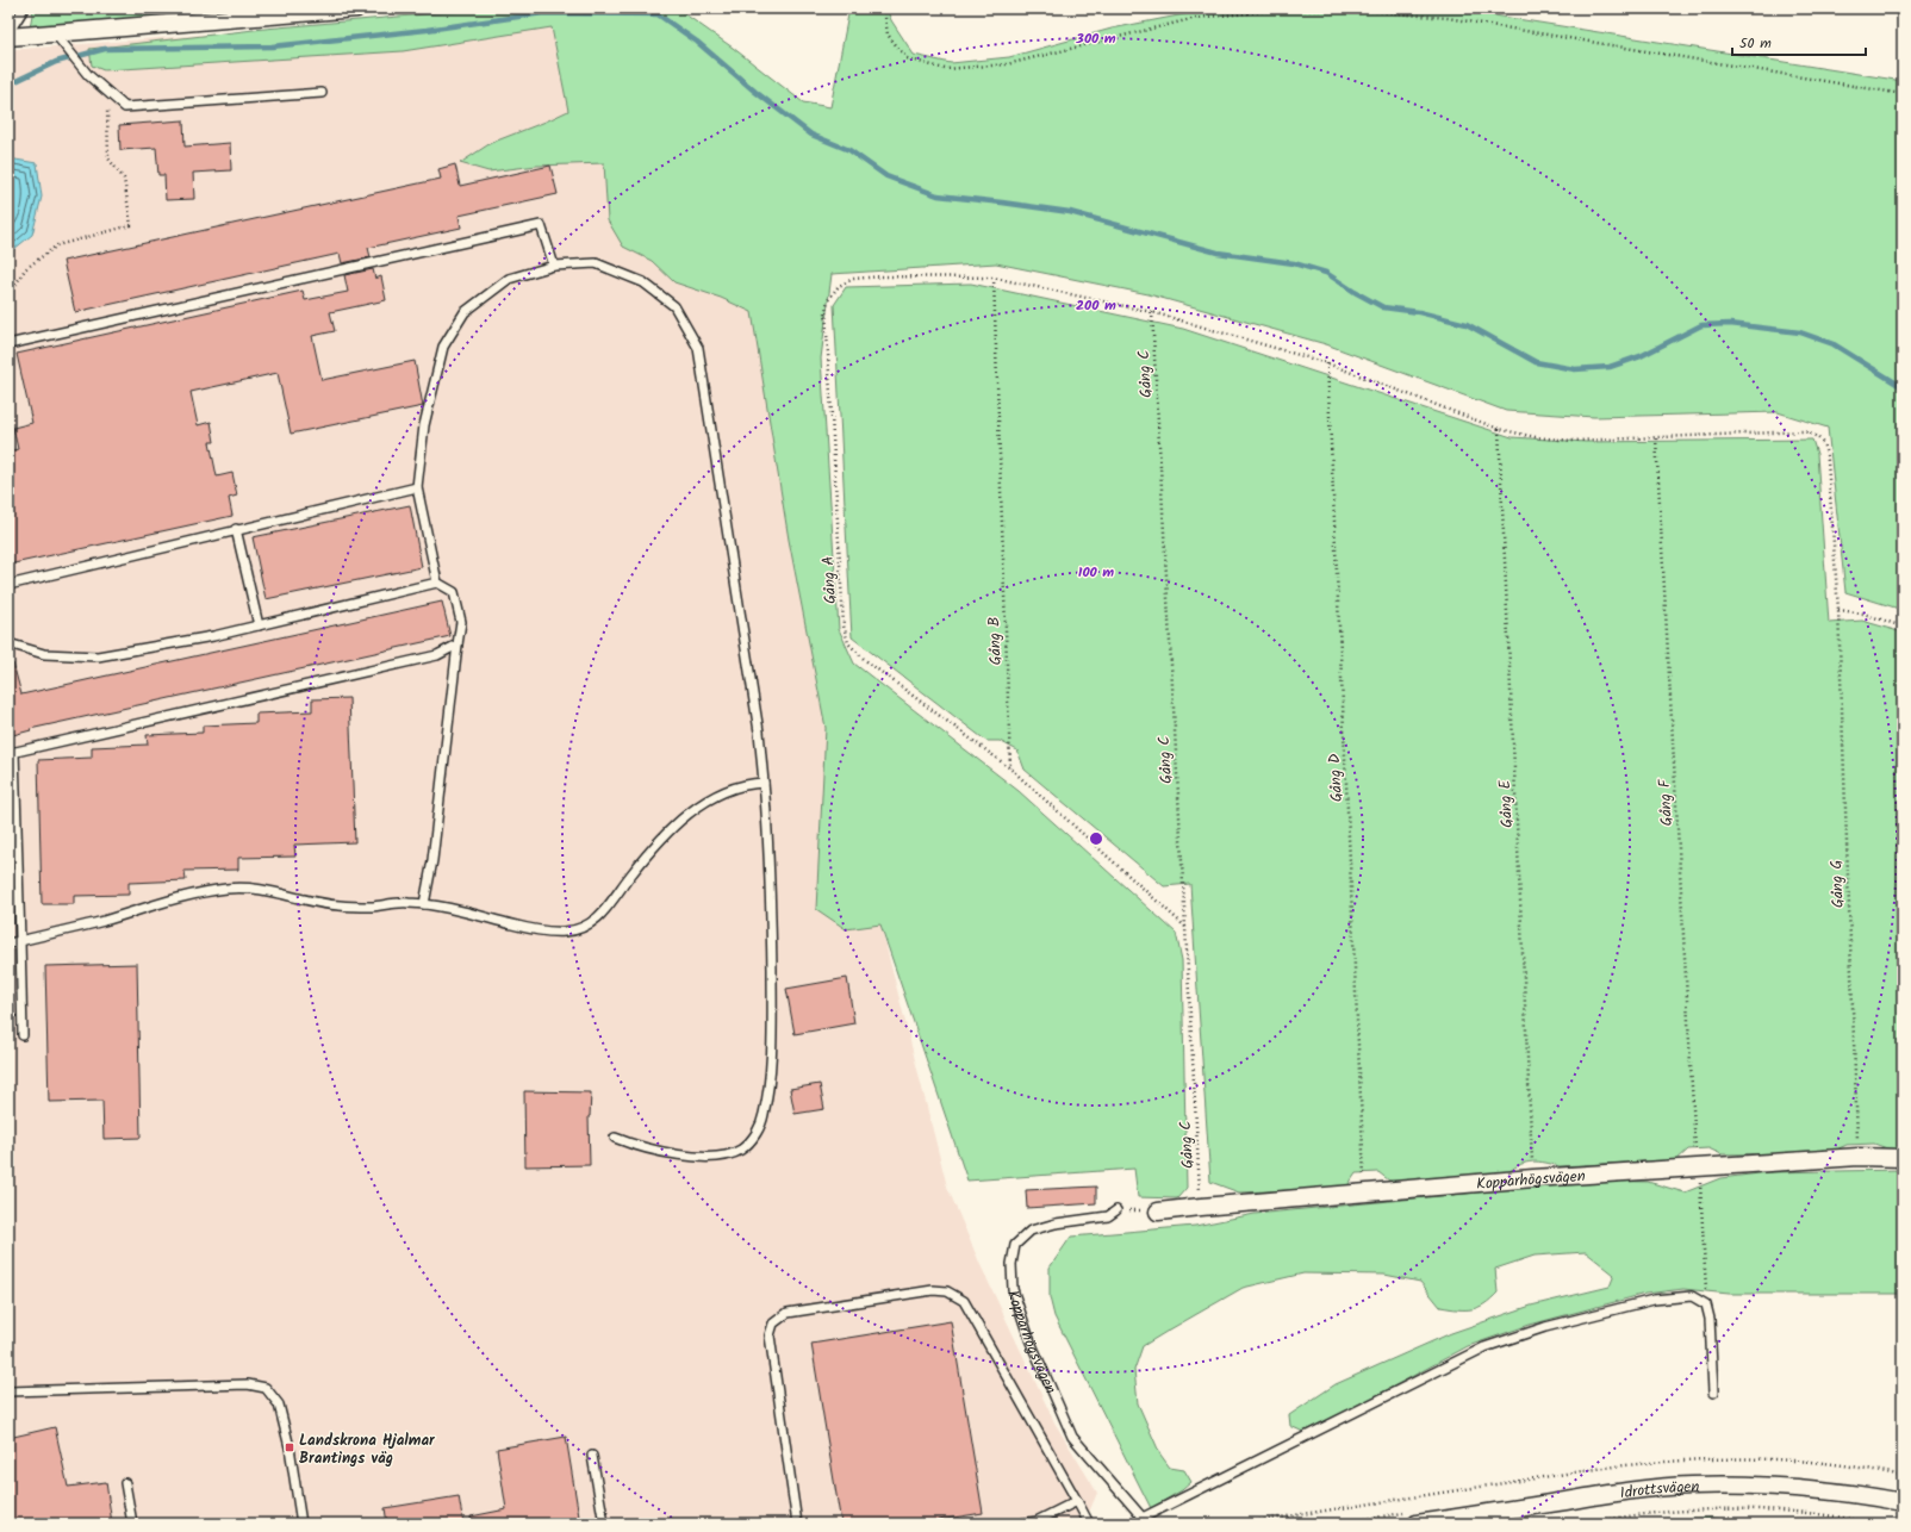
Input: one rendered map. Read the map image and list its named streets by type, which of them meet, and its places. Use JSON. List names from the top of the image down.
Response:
{
  "streets": {
    "street": ["Kopparhögsvägen", "Idrottsvägen"],
    "path": [
      "Gång C",
      "Gång A",
      "Gång B",
      "Gång D",
      "Gång F",
      "Gång E",
      "Gång G"
    ]
  },
  "crossings": [
    ["Gång C", "Gång G"],
    ["Gång C", "Kopparhögsvägen"],
    ["Gång A", "Gång B"],
    ["Gång A", "Gång G"],
    ["Gång B", "Gång G"],
    ["Gång D", "Gång G"],
    ["Gång D", "Kopparhögsvägen"],
    ["Gång F", "Gång G"],
    ["Gång F", "Kopparhögsvägen"],
    ["Gång E", "Gång G"],
    ["Gång E", "Kopparhögsvägen"],
    ["Gång G", "Kopparhögsvägen"]
  ],
  "places": {
    "transit": ["Landskrona Hjalmar Brantings väg"]
  },
  "scale_bar": "50 m",
  "rings": ["300 m", "200 m", "100 m"]
}
